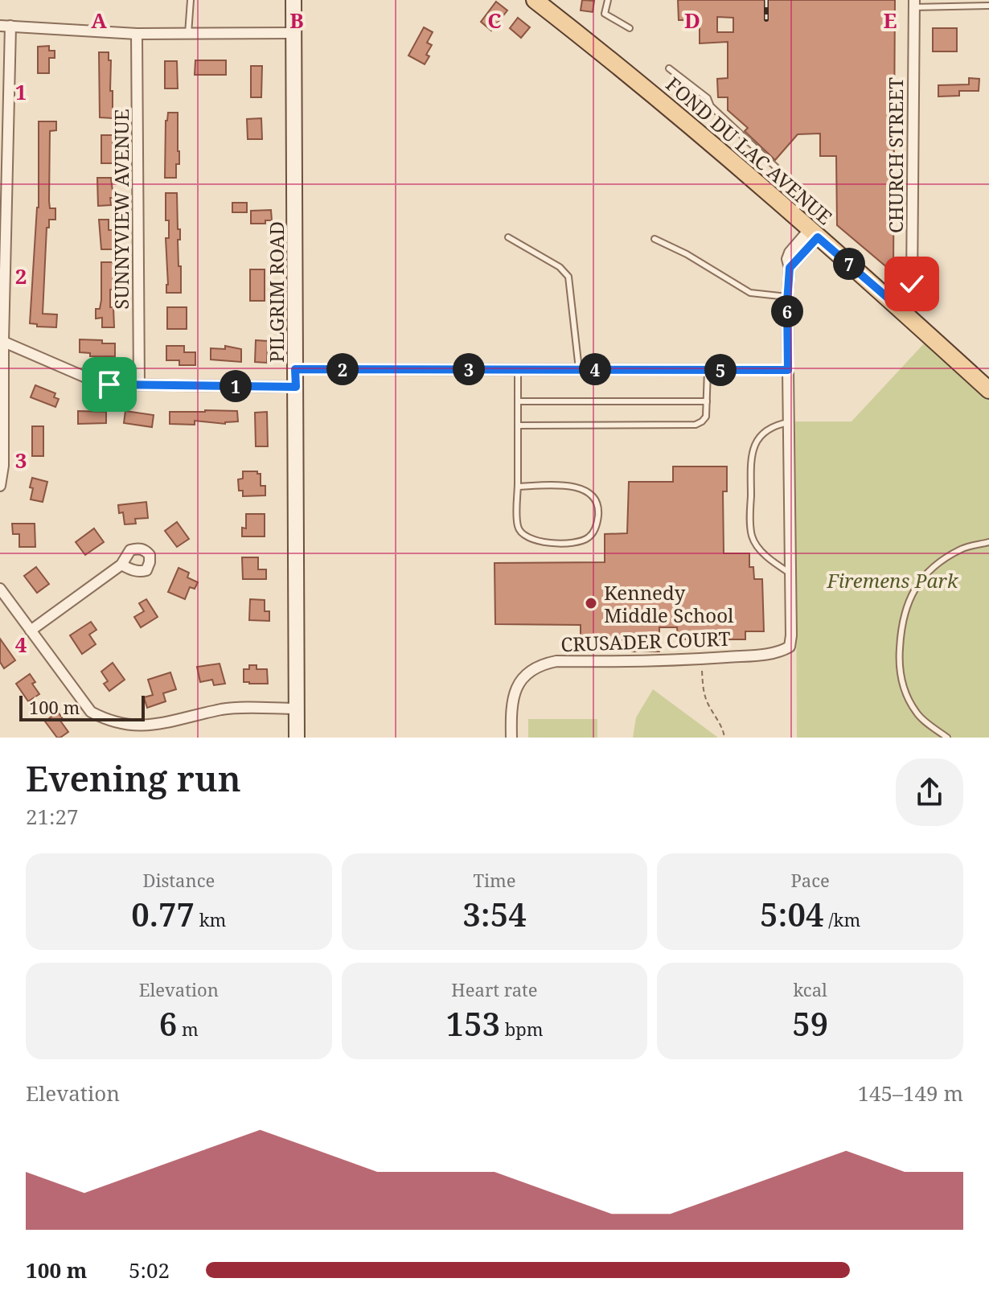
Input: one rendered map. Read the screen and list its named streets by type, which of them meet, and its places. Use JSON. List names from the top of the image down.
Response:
{
  "streets": {
    "main road": ["FOND DU LAC AVENUE"],
    "street": [
      "CHURCH STREET",
      "SUNNYVIEW AVENUE",
      "PILGRIM ROAD",
      "CRUSADER COURT"
    ]
  },
  "crossings": [
    ["FOND DU LAC AVENUE", "CHURCH STREET"],
    ["FOND DU LAC AVENUE", "CRUSADER COURT"]
  ],
  "parks": ["Firemens Park"],
  "places": ["Kennedy Middle School"],
  "scale_bar": "100 m",
  "page": {
    "pins": [
      "7",
      "6",
      "2",
      "3",
      "4",
      "5",
      "1"
    ],
    "scale": "100 m",
    "heading": ["Evening run", "21:27"],
    "stats": [
      ["Distance", "0.77 km"],
      ["Time", "3:54"],
      ["Pace", "5:04 /km"],
      ["Elevation", "6 m"],
      ["Heart rate", "153 bpm"],
      ["kcal", "59"]
    ],
    "chart": ["Elevation", "145–149 m"],
    "list": [
      {
        "name": "100 m",
        "note": "5:02"
      }
    ]
  },
  "grid": {
    "columns": [
      "A",
      "B",
      "C",
      "D",
      "E"
    ],
    "rows": [
      "1",
      "2",
      "3",
      "4"
    ]
  }
}
